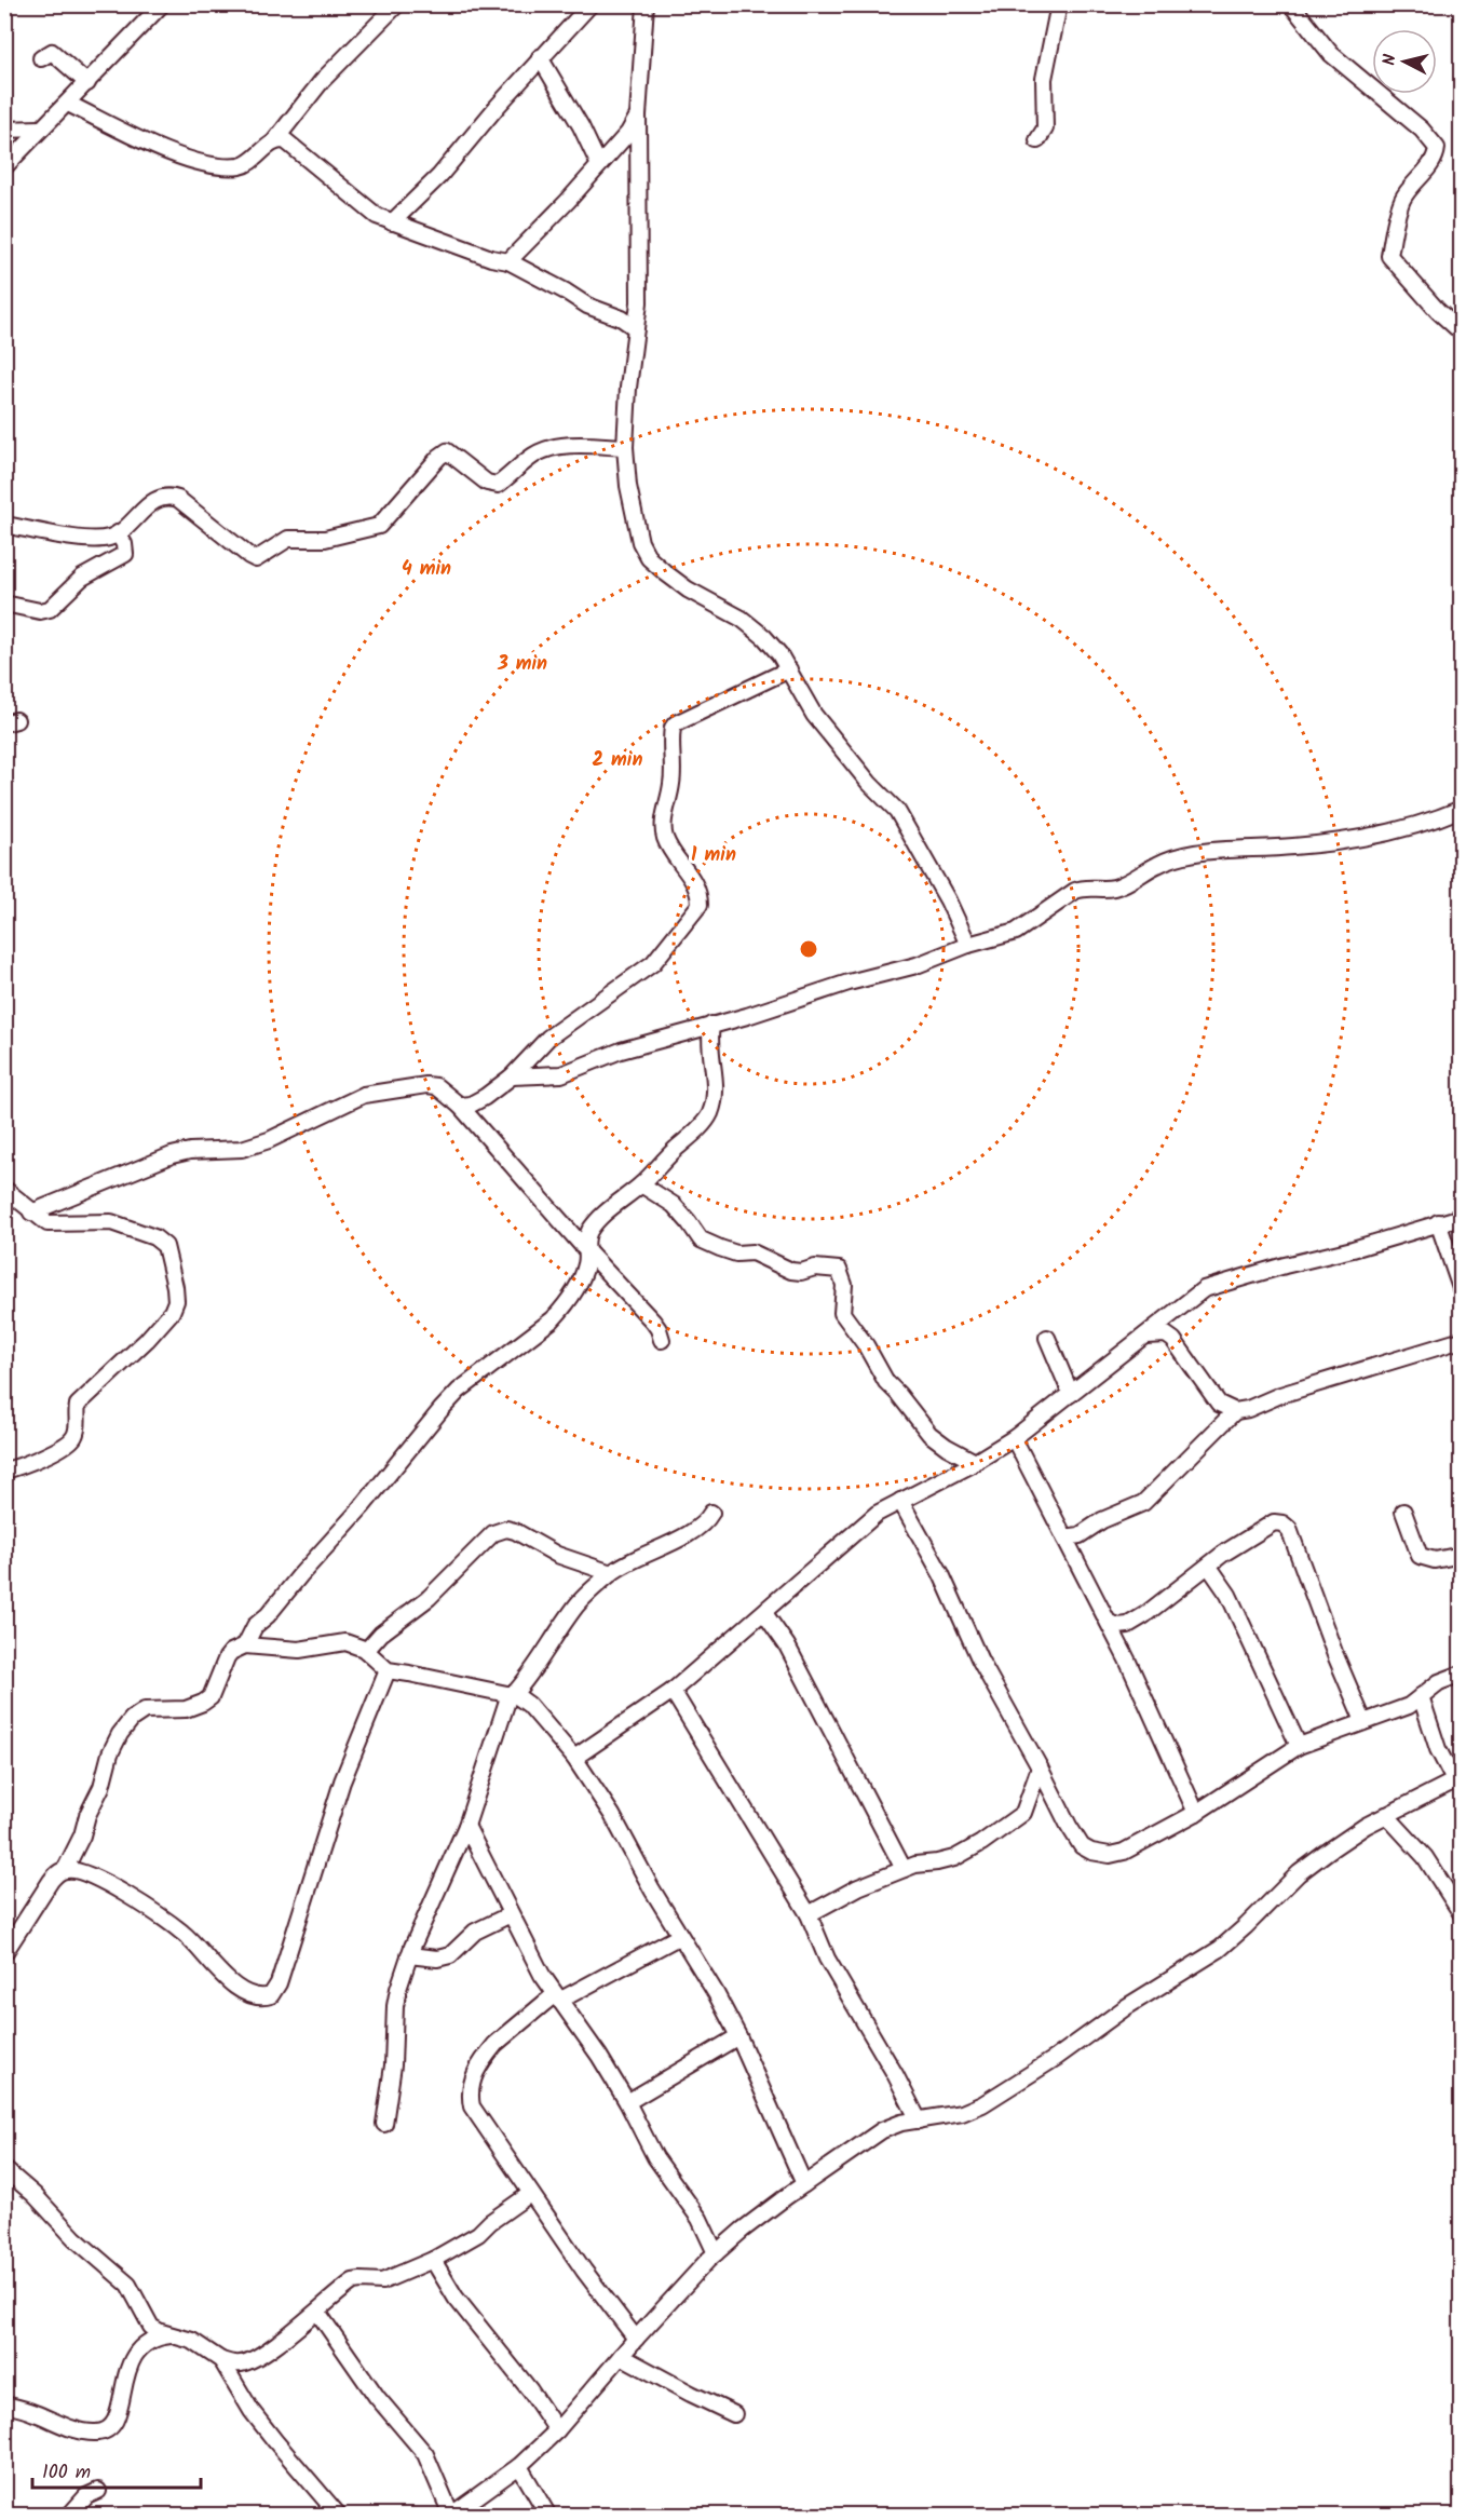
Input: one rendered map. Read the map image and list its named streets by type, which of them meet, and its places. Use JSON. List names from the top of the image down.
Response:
{
  "scale_bar": "100 m",
  "north": "left",
  "rings": [
    "4 min",
    "3 min",
    "2 min",
    "1 min"
  ]
}
